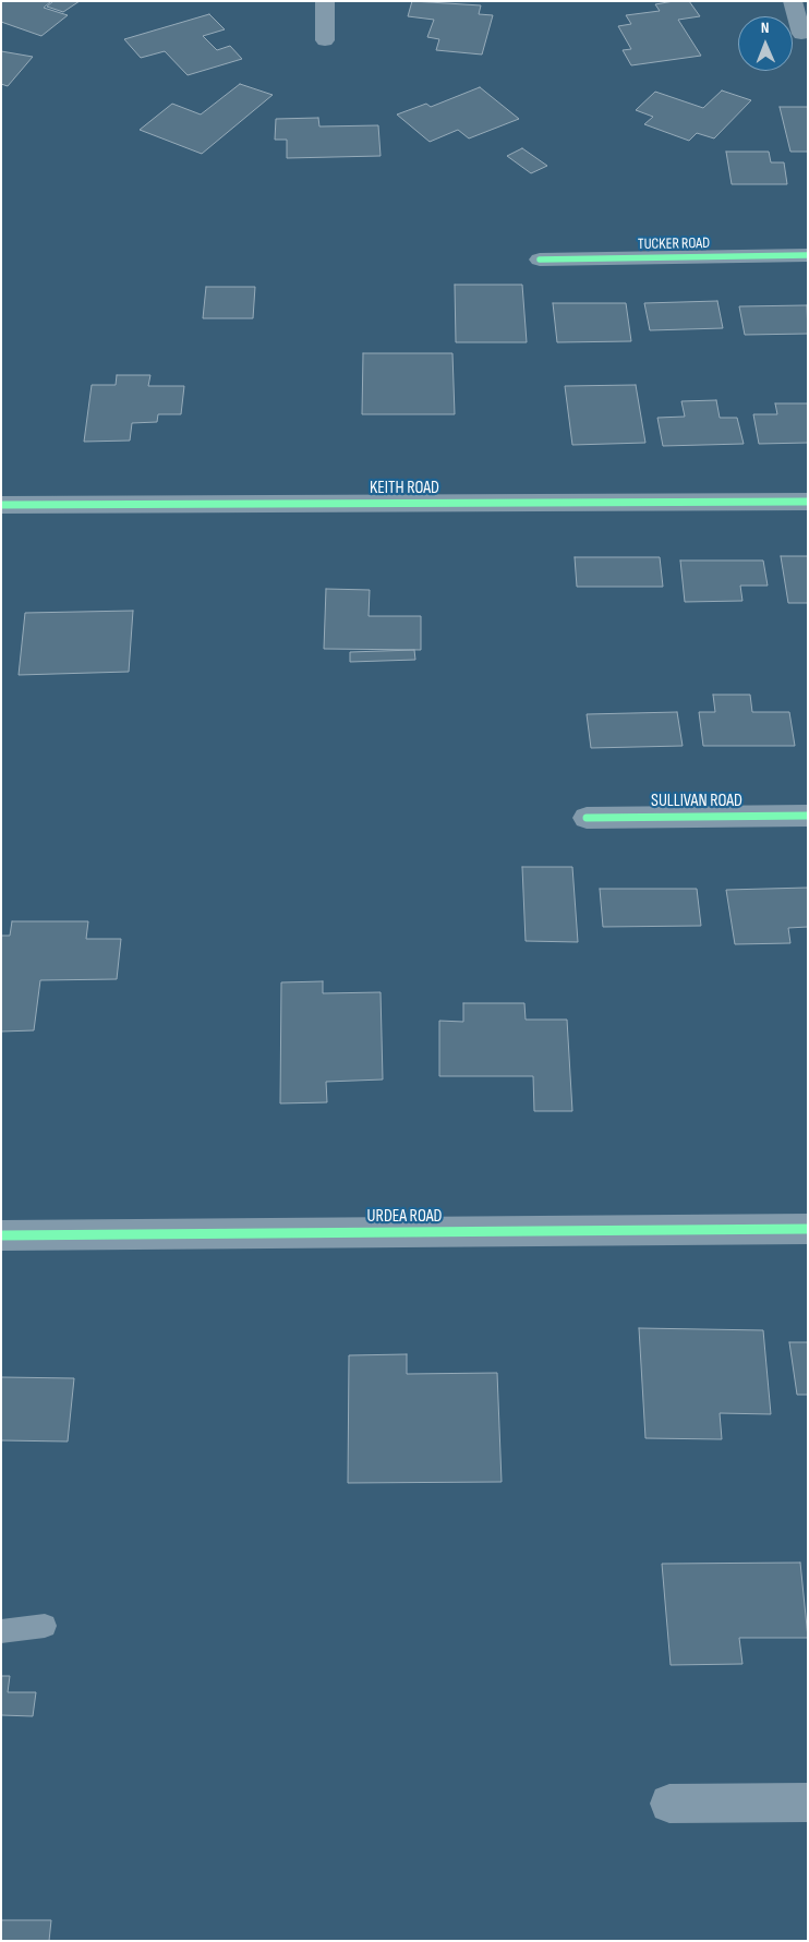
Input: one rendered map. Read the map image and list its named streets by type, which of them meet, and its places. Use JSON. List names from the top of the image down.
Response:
{
  "streets": {
    "street": [
      "TUCKER ROAD",
      "KEITH ROAD",
      "SULLIVAN ROAD",
      "URDEA ROAD"
    ]
  },
  "north": "top"
}
